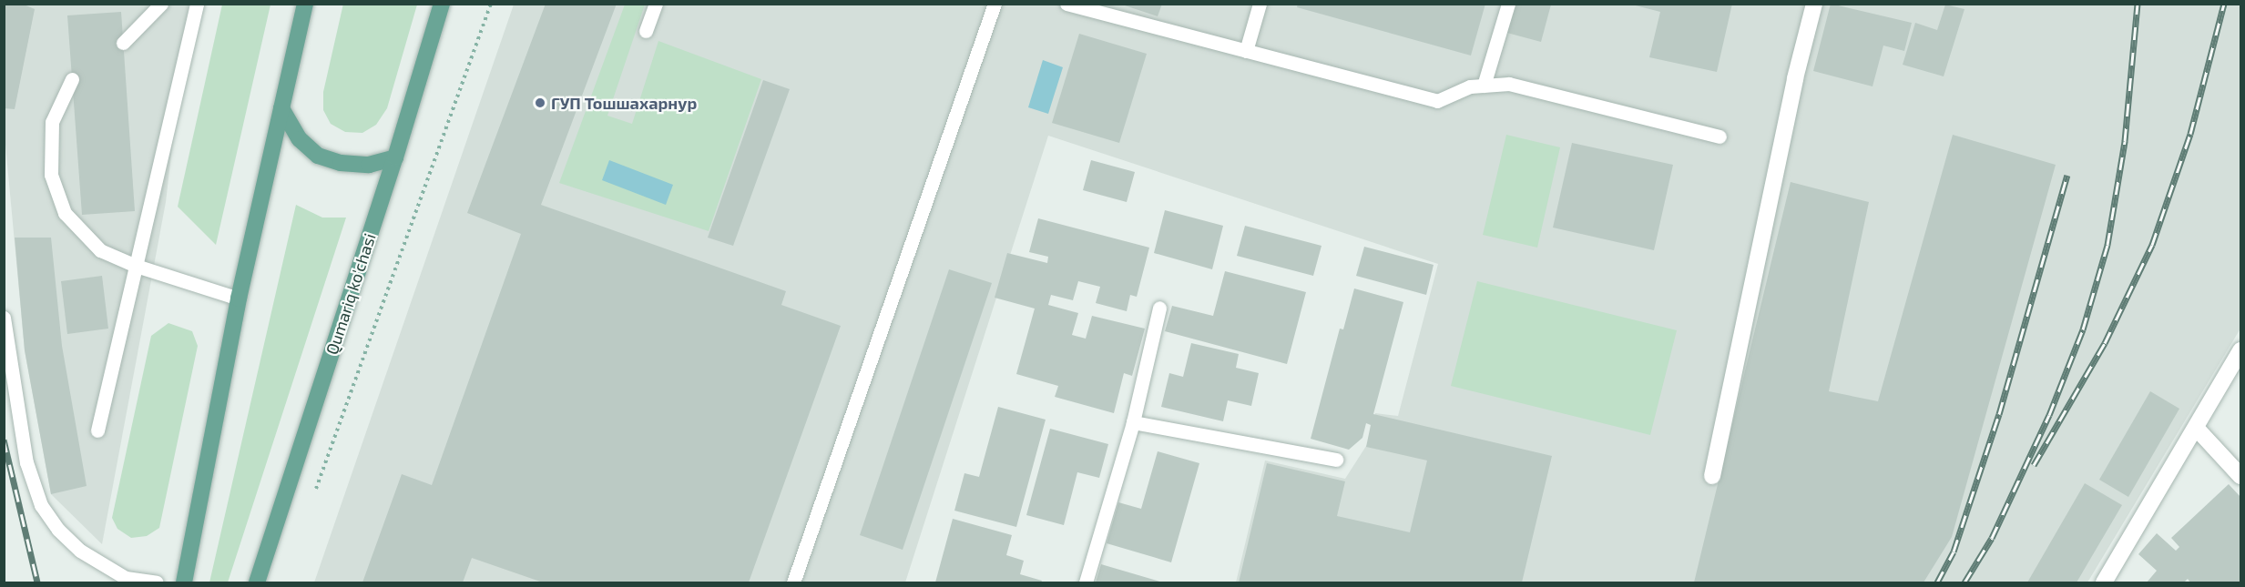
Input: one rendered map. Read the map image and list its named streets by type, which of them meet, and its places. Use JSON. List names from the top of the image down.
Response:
{
  "streets": {
    "main road": ["Qumariq ko'chasi"]
  },
  "places": ["ГУП Тошшахарнур"]
}
